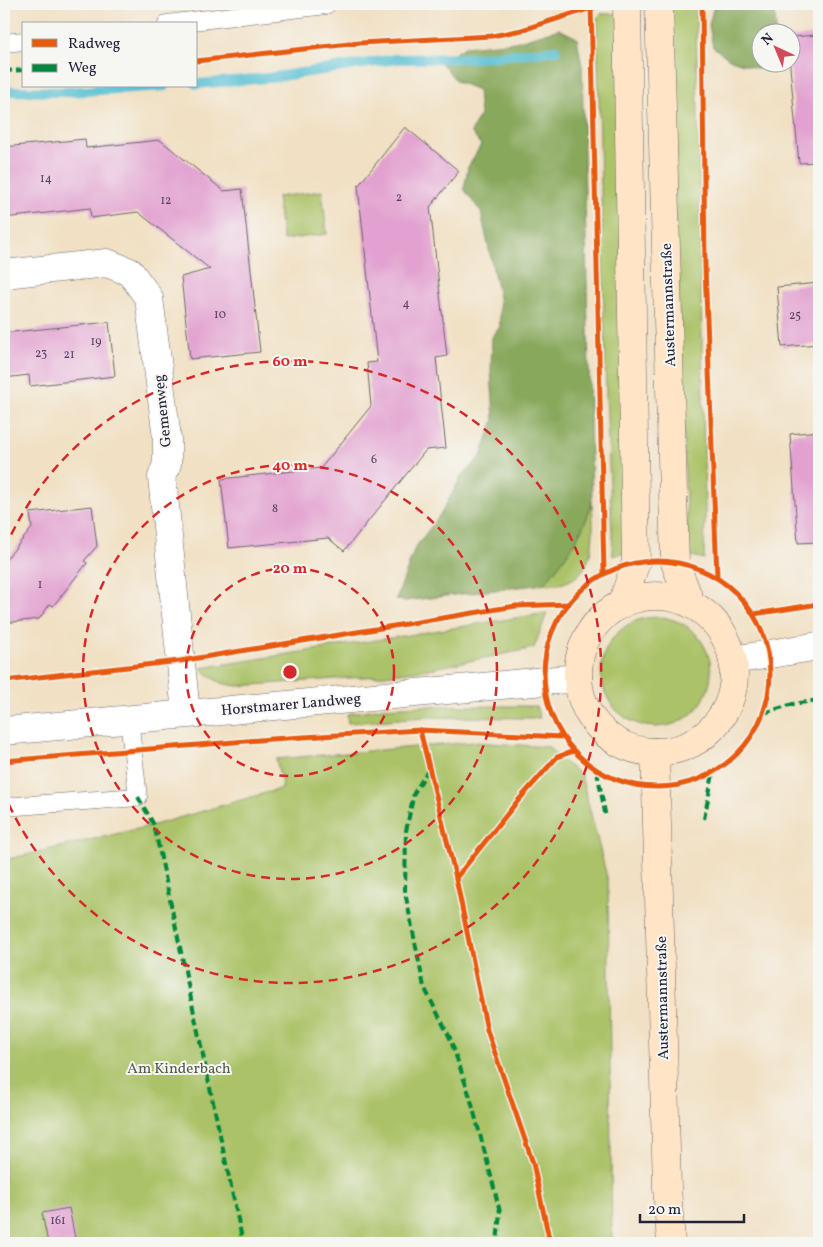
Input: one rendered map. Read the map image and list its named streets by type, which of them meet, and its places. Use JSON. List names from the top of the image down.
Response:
{
  "streets": {
    "main road": ["Austermannstraße"],
    "street": ["Gemenweg", "Horstmarer Landweg"]
  },
  "crossings": [
    ["Austermannstraße", "Horstmarer Landweg"],
    ["Gemenweg", "Horstmarer Landweg"]
  ],
  "parks": ["Am Kinderbach"],
  "house_numbers": [
    "14",
    "2",
    "12",
    "4",
    "10",
    "25",
    "19",
    "23",
    "21",
    "6",
    "8",
    "1",
    "161"
  ],
  "legend": ["Radweg", "Weg"],
  "scale_bar": "20 m",
  "north": "top left",
  "rings": ["60 m", "40 m", "20 m"]
}
